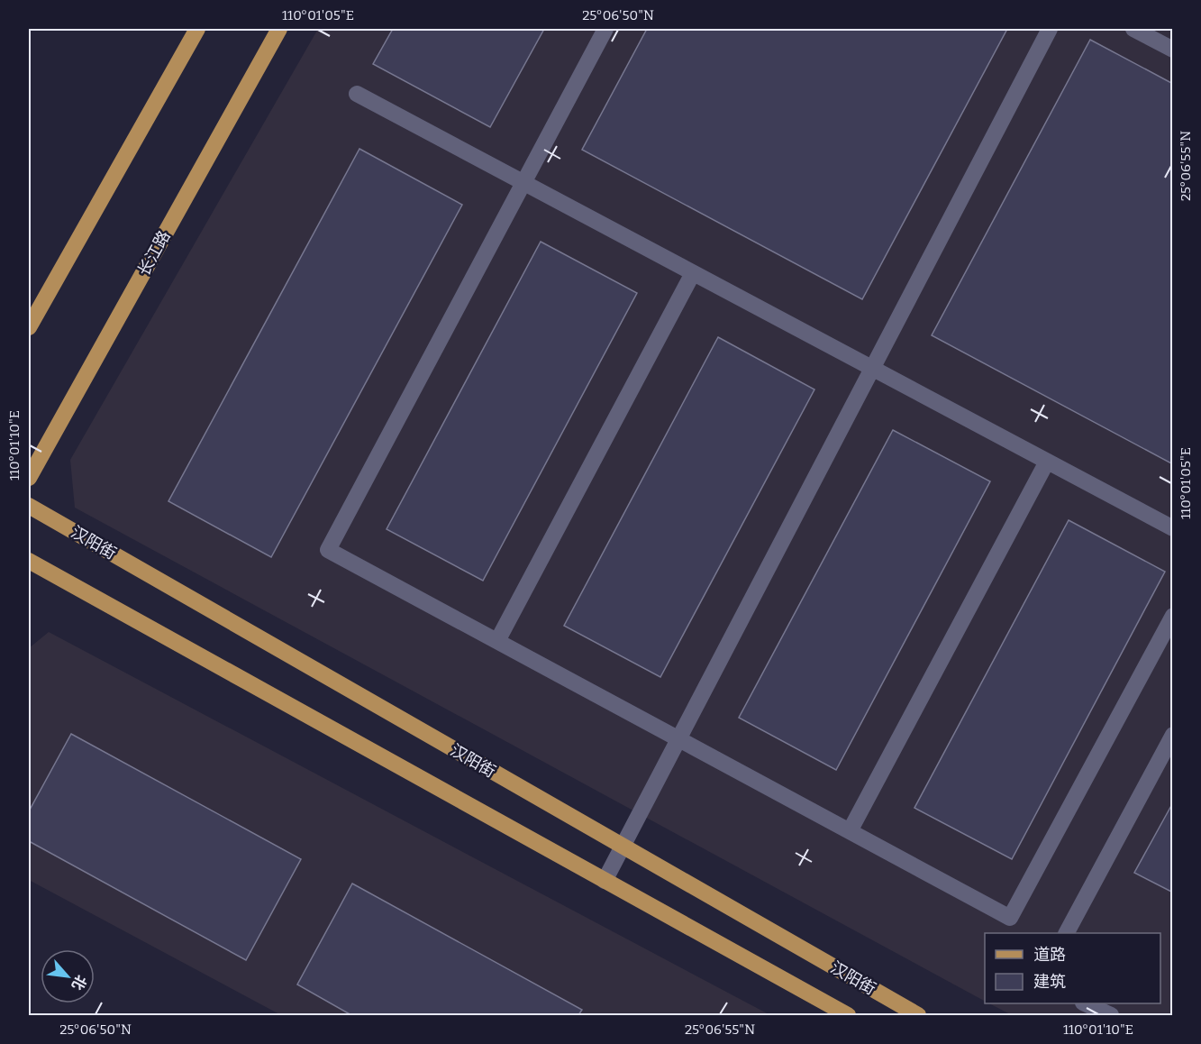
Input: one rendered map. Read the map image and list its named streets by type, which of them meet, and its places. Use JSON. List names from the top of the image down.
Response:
{
  "streets": {
    "main road": ["长江路", "汉阳街"]
  },
  "legend": ["道路", "建筑"],
  "north": "bottom right",
  "coordinates": [
    "110°01'05\"E",
    "25°06'50\"N",
    "25°06'55\"N",
    "110°01'10\"E"
  ]
}
